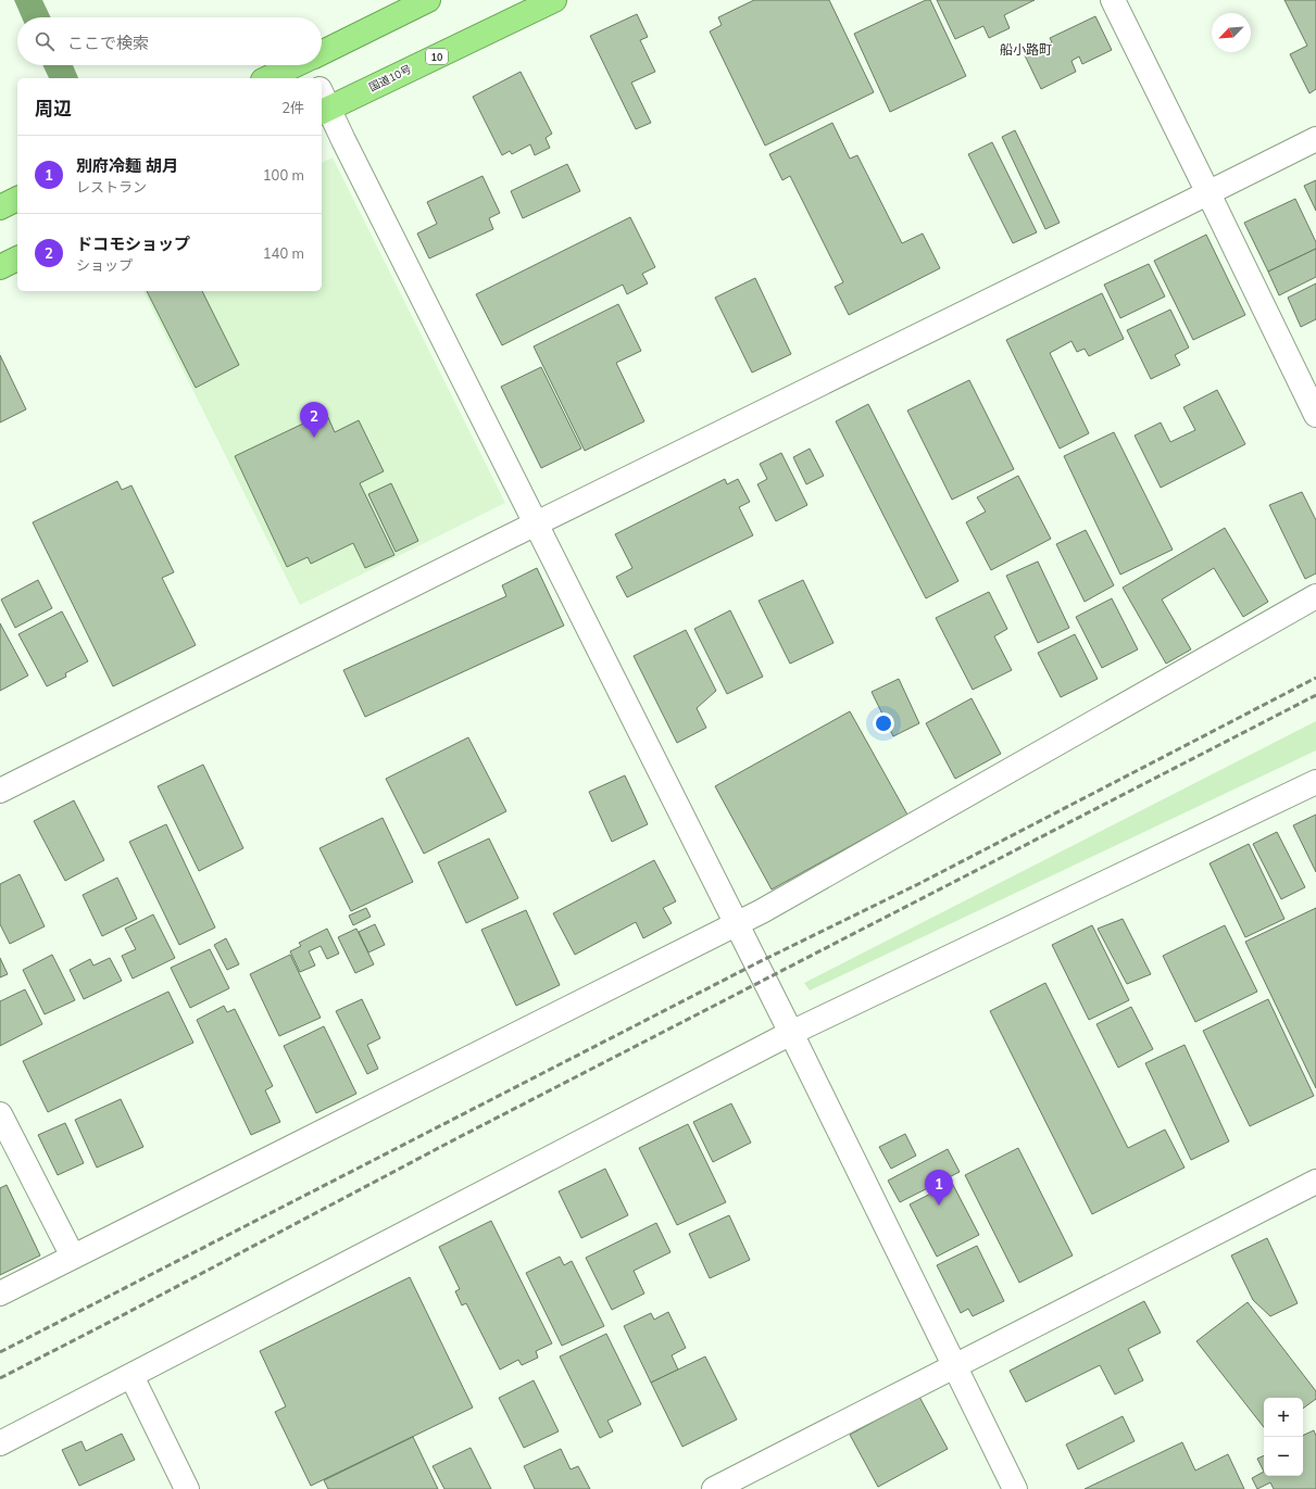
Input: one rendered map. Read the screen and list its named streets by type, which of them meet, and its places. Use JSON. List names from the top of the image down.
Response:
{
  "streets": {
    "highway": ["10", "国道10号"]
  },
  "districts": ["船小路町"],
  "north": "bottom left",
  "page": {
    "search": "ここで検索",
    "heading": ["周辺", "2件"],
    "list": [
      {
        "mark": "1",
        "name": "別府冷麺 胡月",
        "note": "レストラン",
        "value": "100 m"
      },
      {
        "mark": "2",
        "name": "ドコモショップ",
        "note": "ショップ",
        "value": "140 m"
      }
    ],
    "pins": ["2", "1"],
    "map_buttons": ["+", "−"]
  }
}
